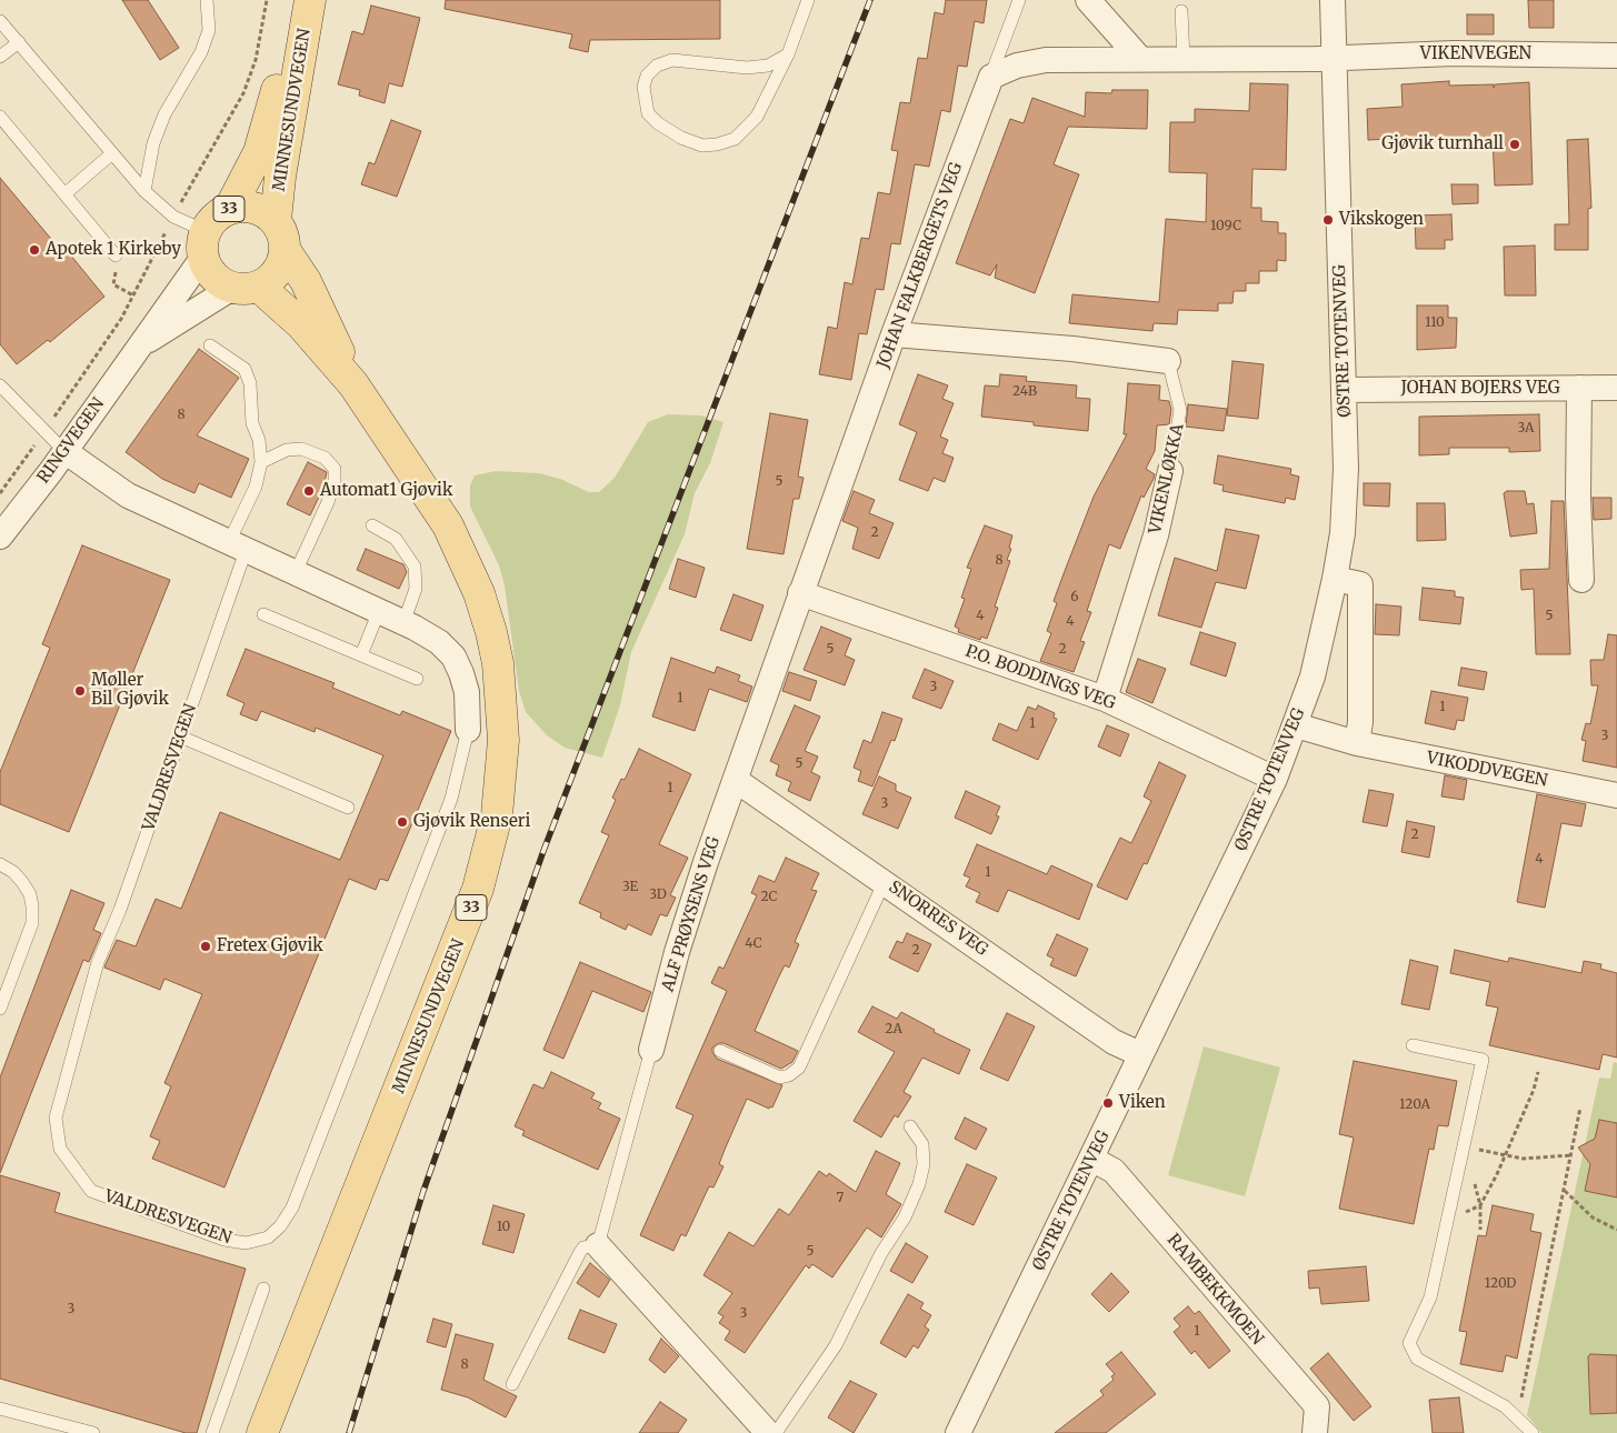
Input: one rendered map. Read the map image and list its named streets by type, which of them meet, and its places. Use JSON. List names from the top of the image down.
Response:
{
  "streets": {
    "main road": ["MINNESUNDVEGEN", "33"],
    "street": [
      "VIKENVEGEN",
      "JOHAN FALKBERGETS VEG",
      "ØSTRE TOTENVEG",
      "JOHAN BOJERS VEG",
      "RINGVEGEN",
      "VIKENLØKKA",
      "P.O. BODDINGS VEG",
      "VALDRESVEGEN",
      "VIKODDVEGEN",
      "ALF PRØYSENS VEG",
      "SNORRES VEG",
      "RAMBEKKMOEN"
    ]
  },
  "crossings": [
    ["VIKENVEGEN", "ØSTRE TOTENVEG"],
    ["MINNESUNDVEGEN", "RINGVEGEN"],
    ["JOHAN FALKBERGETS VEG", "VIKENLØKKA"],
    ["JOHAN FALKBERGETS VEG", "P.O. BODDINGS VEG"],
    ["JOHAN FALKBERGETS VEG", "ALF PRØYSENS VEG"],
    ["JOHAN FALKBERGETS VEG", "SNORRES VEG"],
    ["ØSTRE TOTENVEG", "JOHAN BOJERS VEG"],
    ["ØSTRE TOTENVEG", "P.O. BODDINGS VEG"],
    ["ØSTRE TOTENVEG", "VIKODDVEGEN"],
    ["ØSTRE TOTENVEG", "SNORRES VEG"],
    ["ØSTRE TOTENVEG", "RAMBEKKMOEN"],
    ["RINGVEGEN", "VALDRESVEGEN"],
    ["VIKENLØKKA", "P.O. BODDINGS VEG"],
    ["ALF PRØYSENS VEG", "SNORRES VEG"]
  ],
  "places": [
    "Gjøvik turnhall",
    "Vikskogen",
    "Apotek 1 Kirkeby",
    "Automat1 Gjøvik",
    "Møller Bil Gjøvik",
    "Gjøvik Renseri",
    "Fretex Gjøvik",
    "Viken"
  ],
  "house_numbers": [
    "109C",
    "110",
    "24B",
    "8",
    "3A",
    "5",
    "2",
    "8",
    "6",
    "4",
    "5",
    "4",
    "5",
    "2",
    "3",
    "1",
    "1",
    "1",
    "3",
    "5",
    "1",
    "3",
    "2",
    "4",
    "1",
    "3E",
    "3D",
    "2C",
    "4C",
    "2",
    "2A",
    "120A",
    "7",
    "10",
    "5",
    "120D",
    "3",
    "3",
    "1",
    "8"
  ]
}
